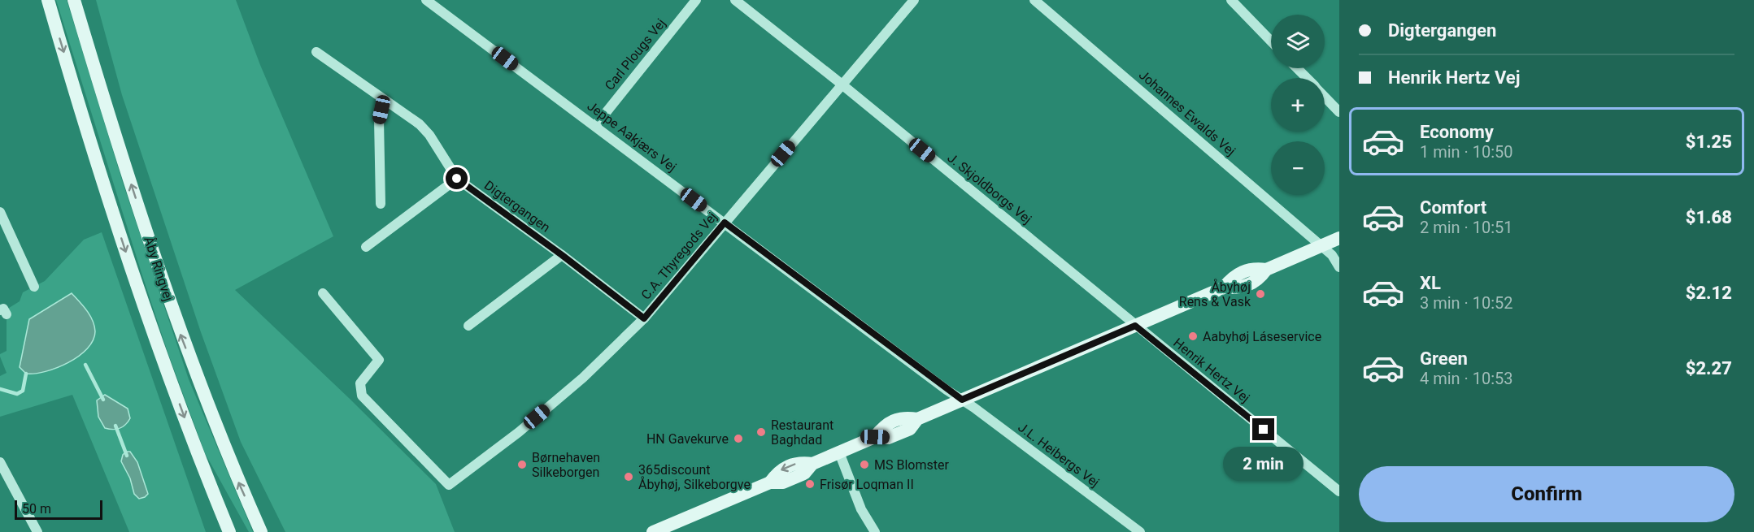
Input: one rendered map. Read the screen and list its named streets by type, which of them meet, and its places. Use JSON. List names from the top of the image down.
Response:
{
  "streets": {
    "main road": ["Åby Ringvej"],
    "street": [
      "Carl Plougs Vej",
      "Johannes Ewalds Vej",
      "Jeppe Aakjærs Vej",
      "J. Skjoldborgs Vej",
      "Digtergangen",
      "C.A. Thyregods Vej",
      "Henrik Hertz Vej",
      "J.L. Heibergs Vej"
    ]
  },
  "crossings": [
    ["Carl Plougs Vej", "Jeppe Aakjærs Vej"],
    ["Jeppe Aakjærs Vej", "C.A. Thyregods Vej"],
    ["Jeppe Aakjærs Vej", "J.L. Heibergs Vej"],
    ["J. Skjoldborgs Vej", "C.A. Thyregods Vej"],
    ["J. Skjoldborgs Vej", "Henrik Hertz Vej"],
    ["Digtergangen", "C.A. Thyregods Vej"]
  ],
  "places": [
    "Åbyhøj Rens & Vask",
    "Aabyhøj Láseservice",
    "Restaurant Baghdad",
    "HN Gavekurve",
    "Børnehaven Silkeborgen",
    "MS Blomster",
    "365discount Åbyhøj, Silkeborgve",
    "Frisør Loqman II"
  ],
  "scale_bar": "50 m",
  "page": {
    "banner": ["Digtergangen", "Henrik Hertz Vej"],
    "map_buttons": ["+", "−"],
    "list": [
      {
        "name": "Economy",
        "note": "1 min · 10:50",
        "value": "$1.25"
      },
      {
        "name": "Comfort",
        "note": "2 min · 10:51",
        "value": "$1.68"
      },
      {
        "name": "XL",
        "note": "3 min · 10:52",
        "value": "$2.12"
      },
      {
        "name": "Green",
        "note": "4 min · 10:53",
        "value": "$2.27"
      }
    ],
    "bubble": "2 min",
    "buttons": "Confirm",
    "scale": "50 m"
  }
}
